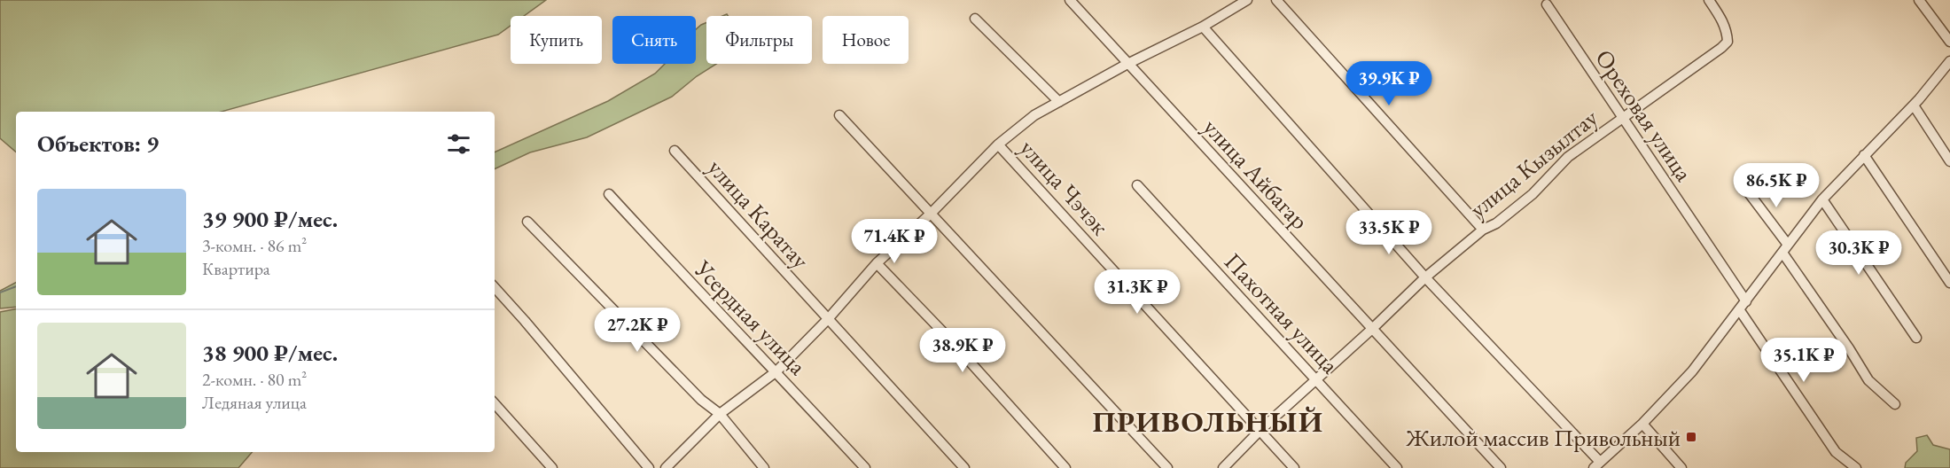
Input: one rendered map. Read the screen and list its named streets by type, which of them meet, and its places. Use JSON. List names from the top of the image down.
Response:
{
  "streets": {
    "street": [
      "Ореховая улица",
      "улица Кызылтау",
      "улица Айбагар",
      "улица Чэчэк",
      "улица Каратау",
      "Пахотная улица",
      "Усердная улица"
    ]
  },
  "crossings": [
    ["Ореховая улица", "улица Кызылтау"],
    ["улица Кызылтау", "улица Айбагар"],
    ["улица Кызылтау", "улица Чэчэк"],
    ["улица Кызылтау", "Пахотная улица"]
  ],
  "districts": ["ПРИВОЛЬНЫЙ"],
  "places": {
    "transit": ["Жилой массив Привольный"]
  },
  "page": {
    "chip": [
      "Купить",
      "Снять",
      "Фильтры",
      "Новое"
    ],
    "price": [
      "39.9K ₽",
      "86.5K ₽",
      "33.5K ₽",
      "71.4K ₽",
      "30.3K ₽",
      "31.3K ₽",
      "27.2K ₽",
      "38.9K ₽",
      "35.1K ₽"
    ],
    "heading": "Объектов: 9",
    "list": [
      {
        "name": "39 900 ₽/мес.",
        "note": "3-комн. · 86 m² · Квартира"
      },
      {
        "name": "38 900 ₽/мес.",
        "note": "2-комн. · 80 m² · Ледяная улица"
      }
    ]
  }
}
